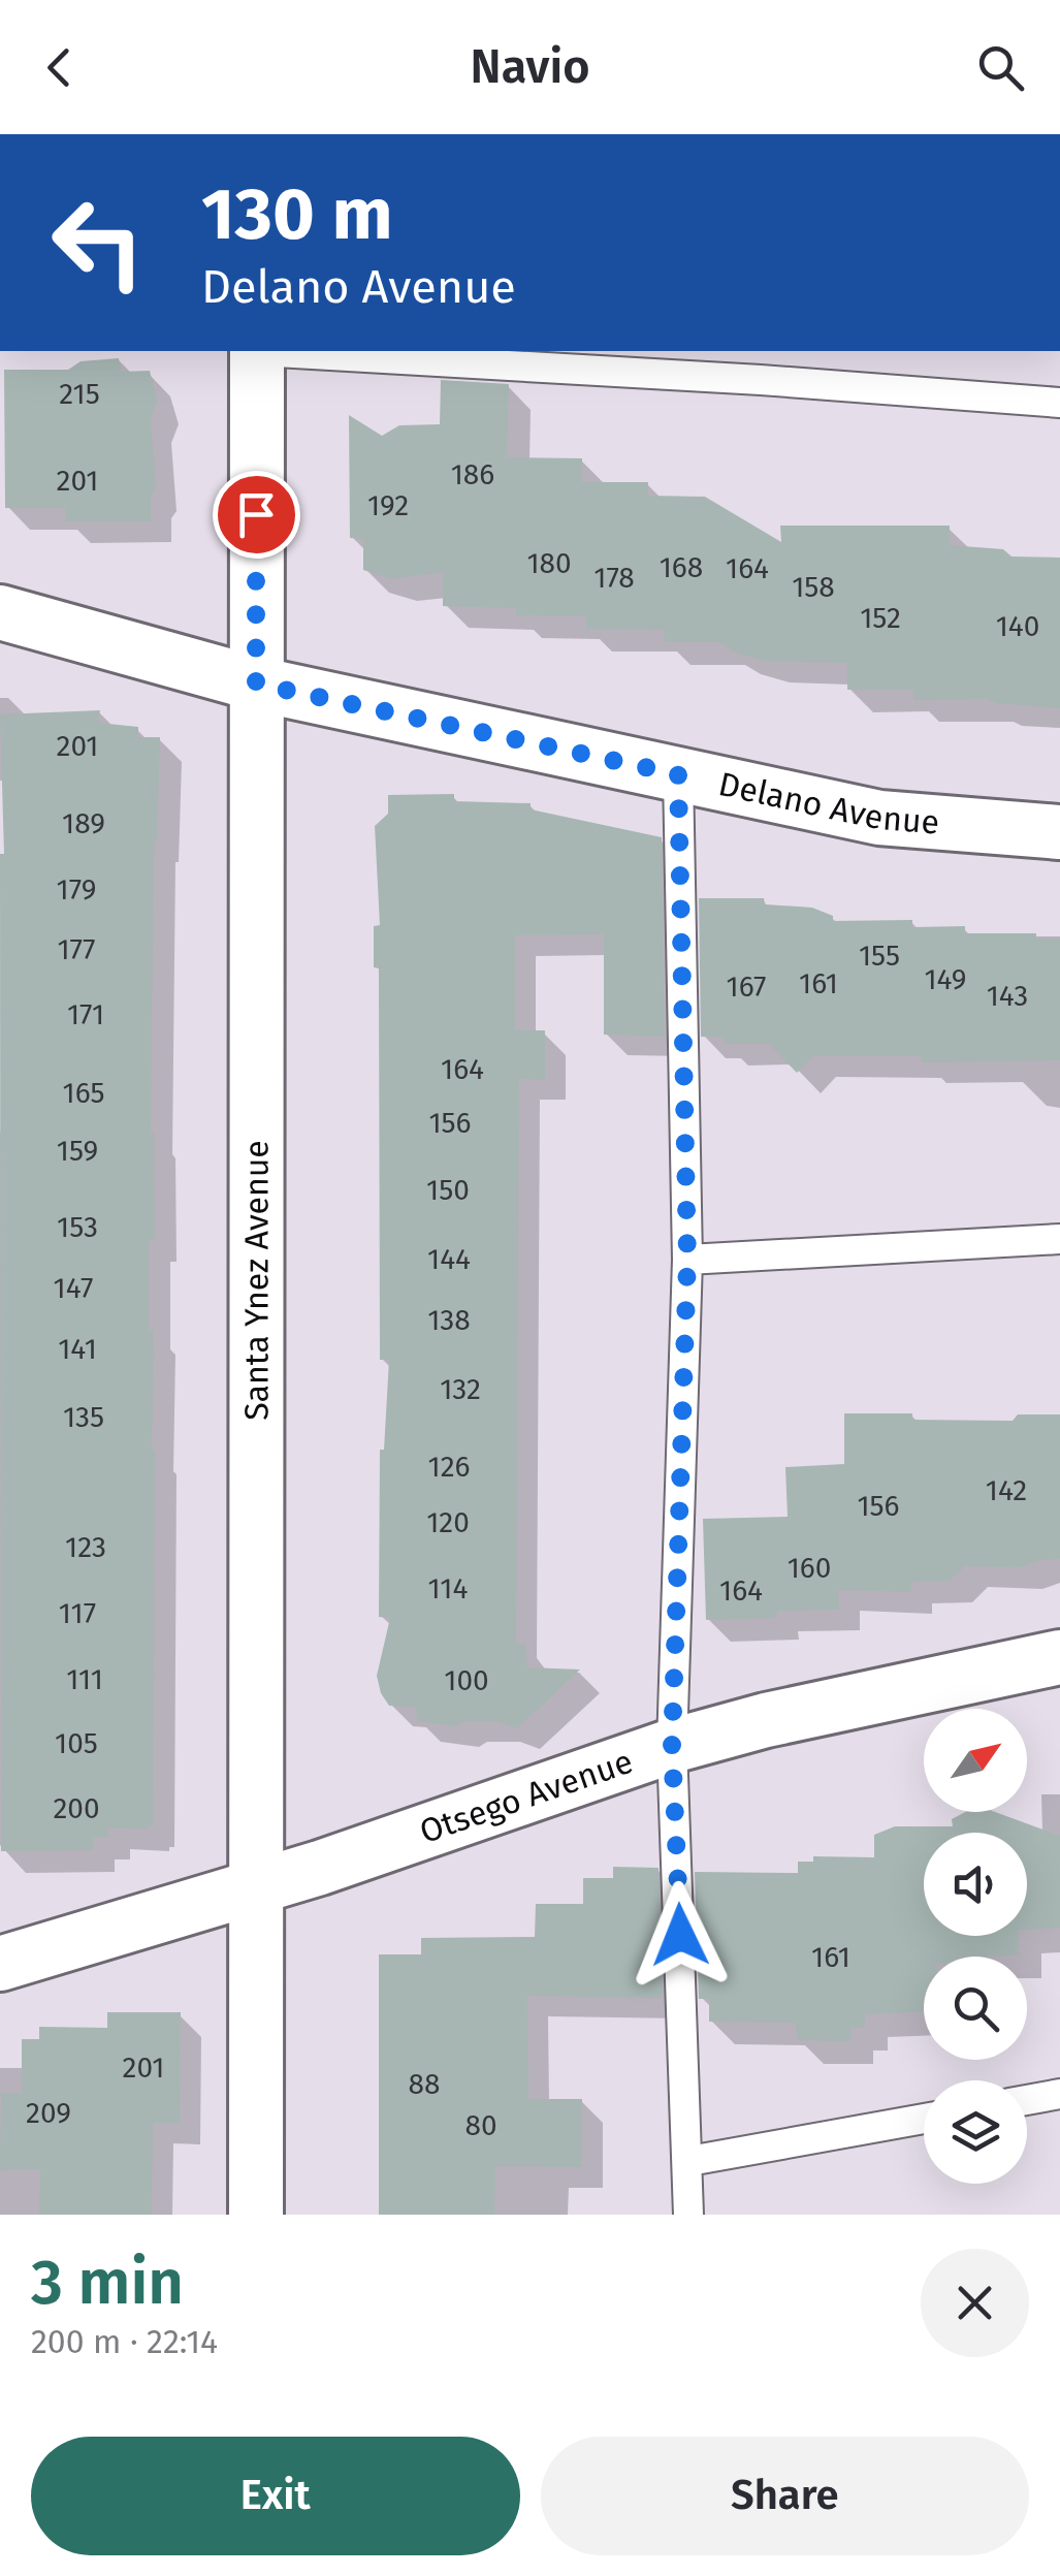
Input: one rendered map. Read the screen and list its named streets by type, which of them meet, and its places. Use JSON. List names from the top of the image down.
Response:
{
  "streets": {
    "street": ["Delano Avenue", "Santa Ynez Avenue", "Otsego Avenue"]
  },
  "crossings": [
    ["Delano Avenue", "Santa Ynez Avenue"],
    ["Santa Ynez Avenue", "Otsego Avenue"]
  ],
  "house_numbers": [
    "215",
    "186",
    "201",
    "192",
    "180",
    "168",
    "164",
    "178",
    "158",
    "152",
    "140",
    "201",
    "189",
    "179",
    "177",
    "155",
    "149",
    "161",
    "167",
    "143",
    "171",
    "164",
    "165",
    "156",
    "159",
    "150",
    "153",
    "144",
    "147",
    "138",
    "141",
    "132",
    "135",
    "126",
    "142",
    "156",
    "120",
    "123",
    "160",
    "114",
    "164",
    "117",
    "111",
    "100",
    "105",
    "200",
    "161",
    "201",
    "88",
    "209",
    "80"
  ],
  "north": "top right",
  "page": {
    "header": "Navio",
    "turn": ["130 m", "Delano Avenue"],
    "heading": ["3 min", "200 m · 22:14"],
    "buttons": ["Exit", "Share"]
  }
}
